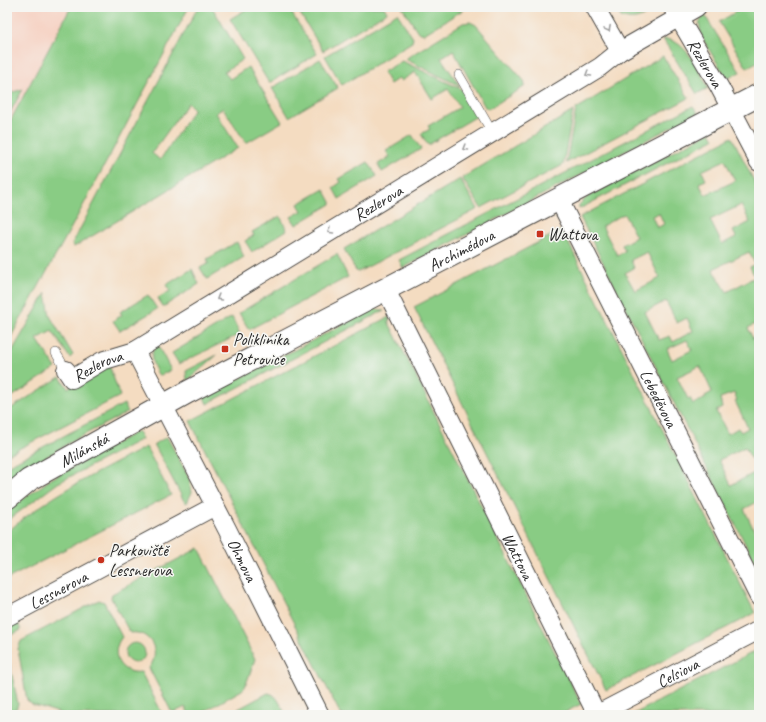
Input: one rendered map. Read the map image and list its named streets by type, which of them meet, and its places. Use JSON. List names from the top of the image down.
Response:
{
  "streets": {
    "street": [
      "Rezlerova",
      "Archimédova",
      "Lebeděvova",
      "Milánská",
      "Wattova",
      "Ohmova",
      "Lessnerova",
      "Celsiova"
    ]
  },
  "crossings": [
    ["Rezlerova", "Archimédova"],
    ["Rezlerova", "Milánská"],
    ["Rezlerova", "Ohmova"],
    ["Archimédova", "Lebeděvova"],
    ["Archimédova", "Milánská"],
    ["Archimédova", "Wattova"],
    ["Archimédova", "Ohmova"],
    ["Milánská", "Ohmova"],
    ["Wattova", "Celsiova"],
    ["Ohmova", "Lessnerova"]
  ],
  "one_way": ["Rezlerova"],
  "places": {
    "transit": ["Wattova", "Poliklinika Petrovice"],
    "other": ["Parkoviště Lessnerova"]
  }
}
